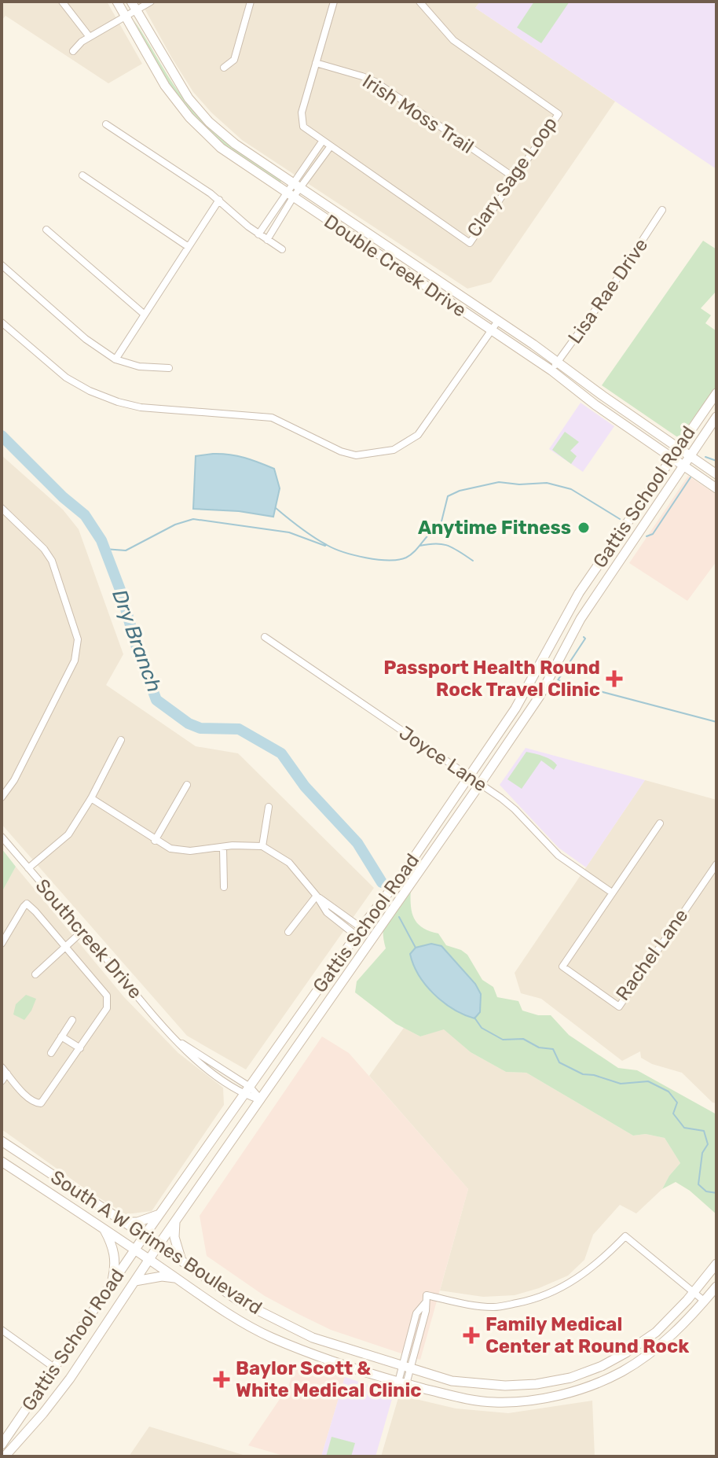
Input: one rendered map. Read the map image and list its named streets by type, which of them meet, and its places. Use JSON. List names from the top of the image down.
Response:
{
  "streets": {
    "main road": ["Double Creek Drive", "Gattis School Road", "South A W Grimes Boulevard"],
    "street": [
      "Irish Moss Trail",
      "Clary Sage Loop",
      "Lisa Rae Drive",
      "Joyce Lane",
      "Southcreek Drive",
      "Rachel Lane"
    ]
  },
  "crossings": [
    ["Irish Moss Trail", "Clary Sage Loop"],
    ["Double Creek Drive", "Lisa Rae Drive"],
    ["Double Creek Drive", "Gattis School Road"],
    ["Gattis School Road", "Joyce Lane"],
    ["Gattis School Road", "Southcreek Drive"],
    ["Gattis School Road", "South A W Grimes Boulevard"],
    ["Joyce Lane", "Rachel Lane"]
  ],
  "water": ["Dry Branch"],
  "places": {
    "other": ["Anytime Fitness"],
    "health": ["Passport Health Round Rock Travel Clinic", "Family Medical Center at Round Rock", "Baylor Scott & White Medical Clinic"]
  }
}
